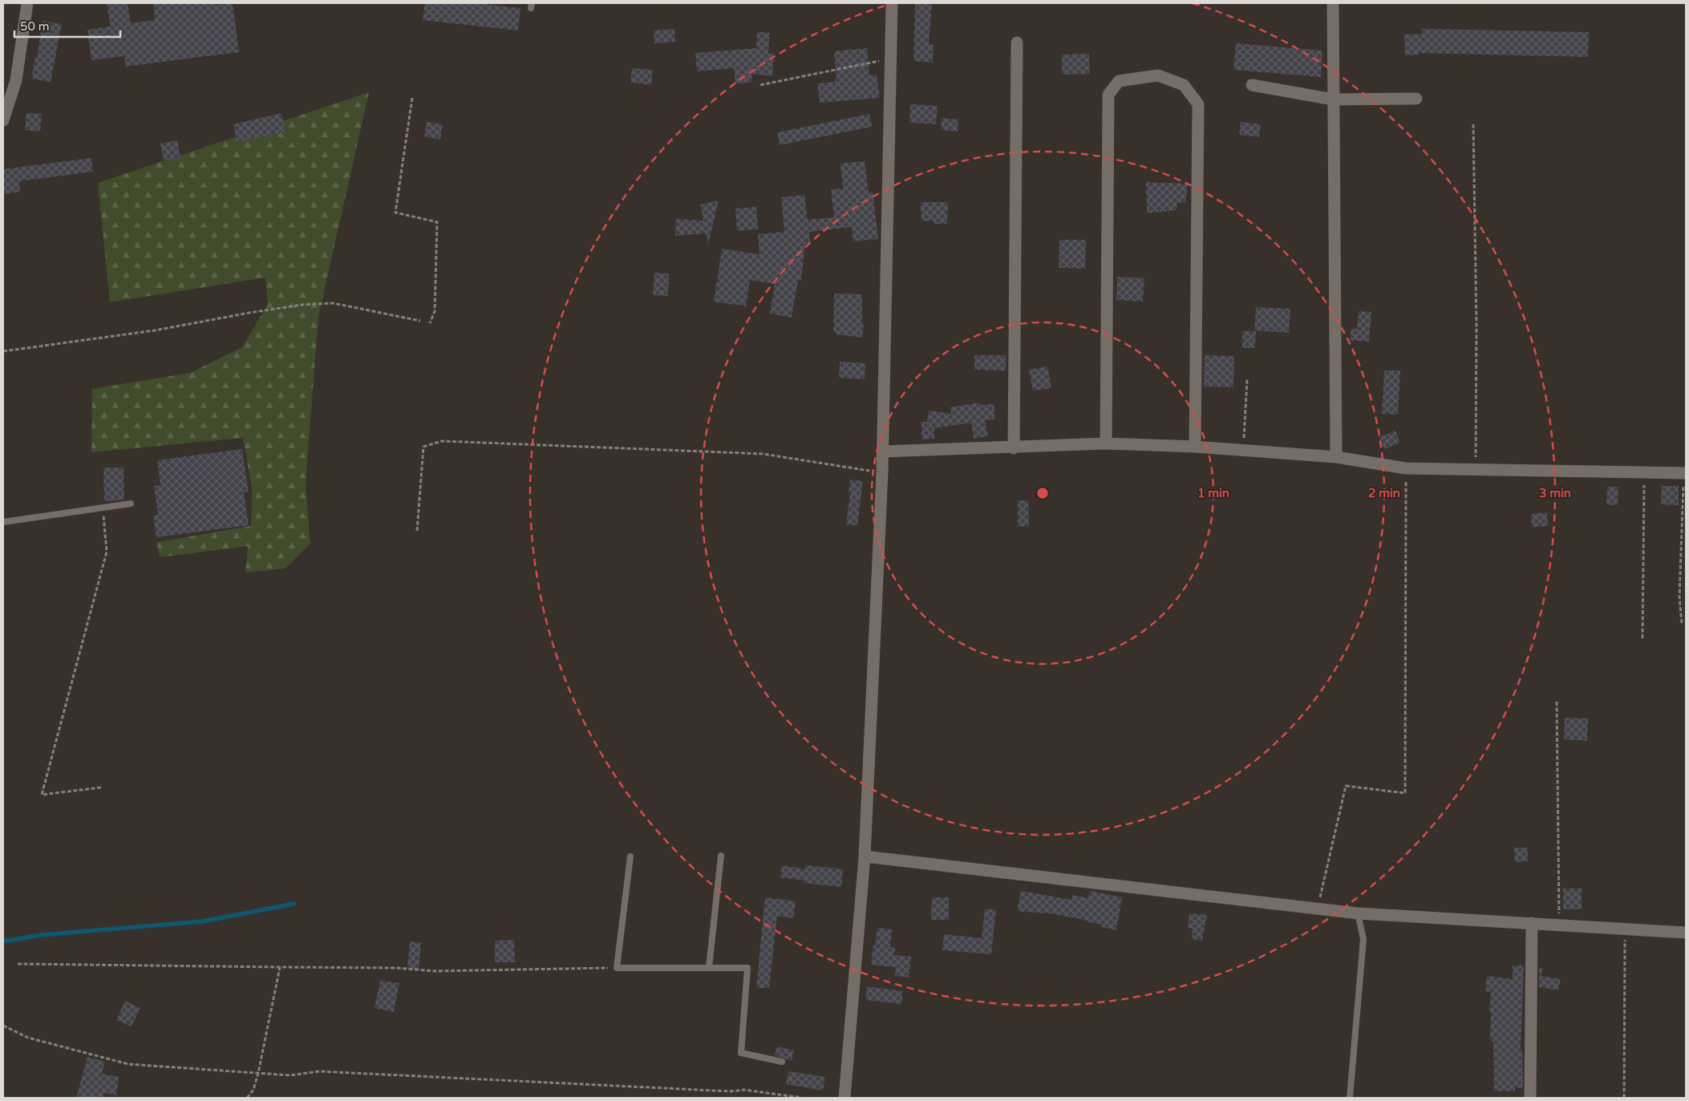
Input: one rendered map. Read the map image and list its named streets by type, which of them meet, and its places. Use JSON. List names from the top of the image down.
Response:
{
  "scale_bar": "50 m",
  "rings": ["1 min", "2 min", "3 min"]
}
